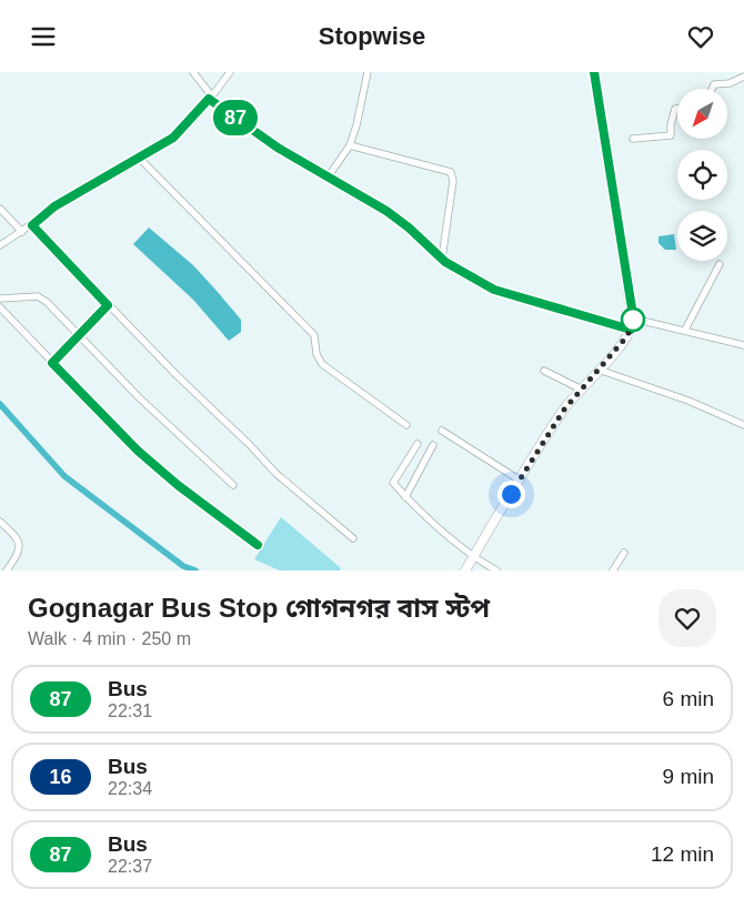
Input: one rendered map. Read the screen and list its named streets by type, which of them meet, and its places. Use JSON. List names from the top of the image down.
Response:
{
  "lines": ["bus line 87"],
  "north": "bottom left",
  "page": {
    "header": "Stopwise",
    "on_map": "87",
    "heading": ["Gognagar Bus Stop গোগনগর বাস স্টপ", "Walk · 4 min · 250 m"],
    "list": [
      {
        "mark": "87",
        "name": "Bus",
        "note": "22:31",
        "value": "6 min"
      },
      {
        "mark": "16",
        "name": "Bus",
        "note": "22:34",
        "value": "9 min"
      },
      {
        "mark": "87",
        "name": "Bus",
        "note": "22:37",
        "value": "12 min"
      }
    ]
  }
}
